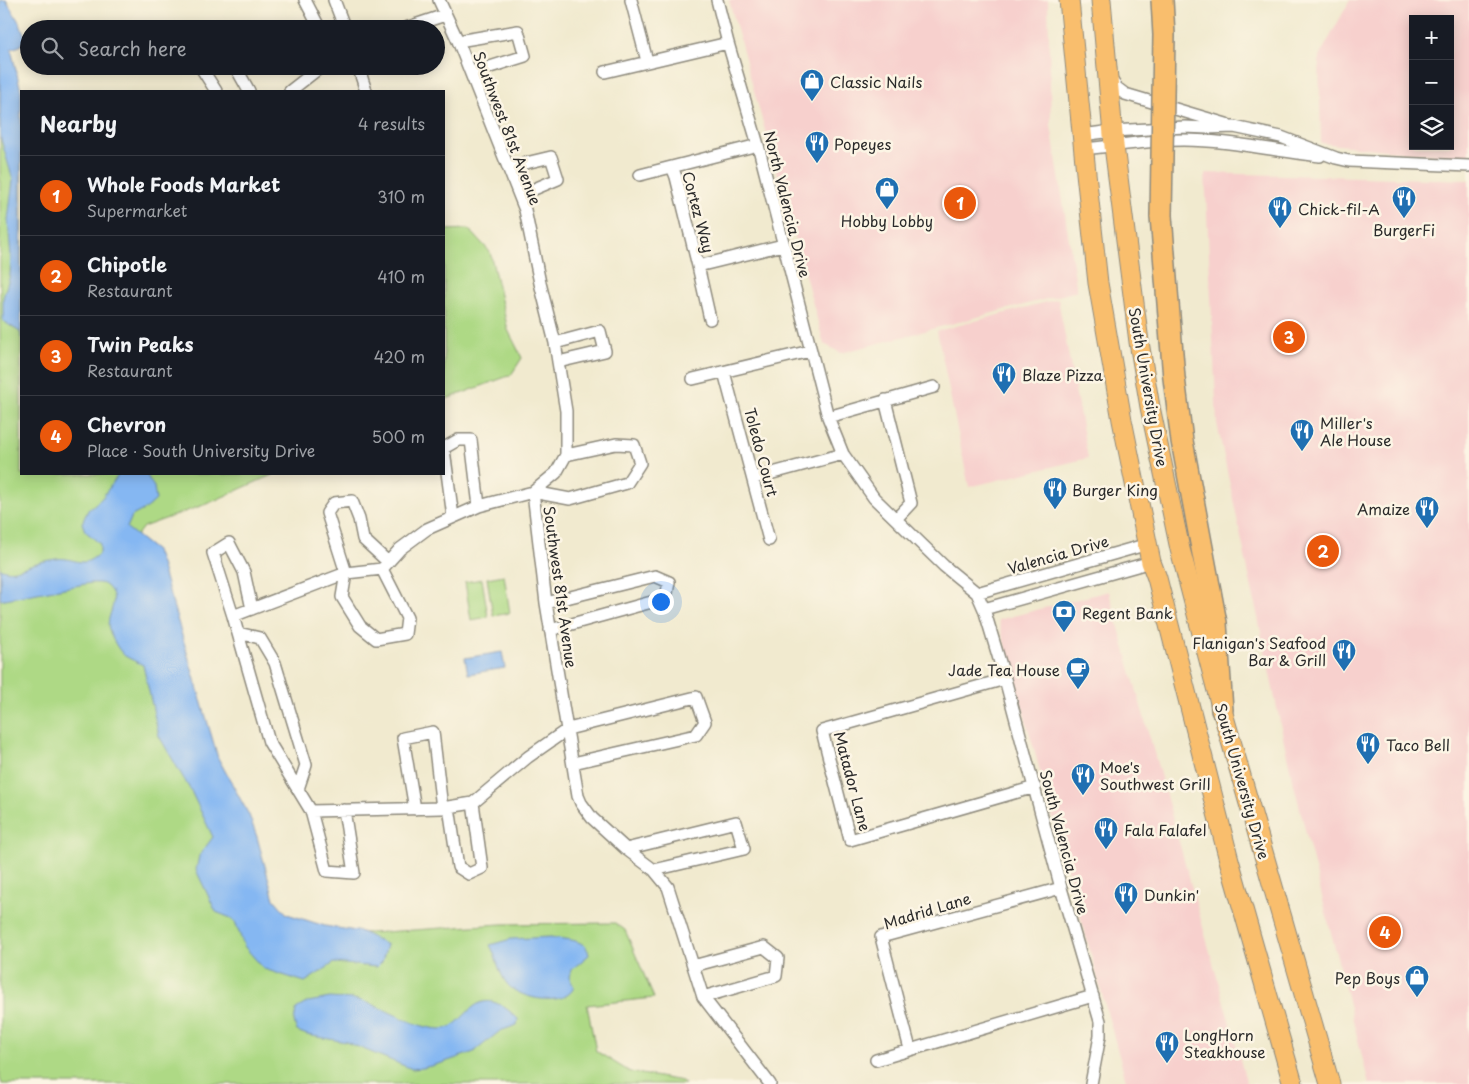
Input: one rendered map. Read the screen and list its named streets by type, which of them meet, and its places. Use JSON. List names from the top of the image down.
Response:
{
  "streets": {
    "main road": ["South University Drive"],
    "street": [
      "Southwest 81st Avenue",
      "North Valencia Drive",
      "Cortez Way",
      "Toledo Court",
      "Valencia Drive",
      "Matador Lane",
      "South Valencia Drive",
      "Madrid Lane"
    ]
  },
  "crossings": [
    ["North Valencia Drive", "Cortez Way"],
    ["North Valencia Drive", "Valencia Drive"],
    ["North Valencia Drive", "South Valencia Drive"],
    ["South University Drive", "Valencia Drive"],
    ["Matador Lane", "South Valencia Drive"],
    ["South Valencia Drive", "Madrid Lane"]
  ],
  "places": {
    "shop": ["Classic Nails", "Hobby Lobby", "Pep Boys"],
    "restaurant": [
      "Popeyes",
      "BurgerFi",
      "Chick-fil-A",
      "Blaze Pizza",
      "Miller's Ale House",
      "Burger King",
      "Amaize",
      "Flanigan's Seafood Bar & Grill",
      "Taco Bell",
      "Moe's Southwest Grill",
      "Fala Falafel",
      "Dunkin'",
      "LongHorn Steakhouse"
    ],
    "bank": ["Regent Bank"],
    "cafe": ["Jade Tea House"]
  },
  "page": {
    "map_buttons": ["+", "−"],
    "search": "Search here",
    "heading": ["Nearby", "4 results"],
    "list": [
      {
        "mark": "1",
        "name": "Whole Foods Market",
        "note": "Supermarket",
        "value": "310 m"
      },
      {
        "mark": "2",
        "name": "Chipotle",
        "note": "Restaurant",
        "value": "410 m"
      },
      {
        "mark": "3",
        "name": "Twin Peaks",
        "note": "Restaurant",
        "value": "420 m"
      },
      {
        "mark": "4",
        "name": "Chevron",
        "note": "Place · South University Drive",
        "value": "500 m"
      }
    ],
    "pins": [
      "1",
      "3",
      "2",
      "4"
    ]
  }
}
